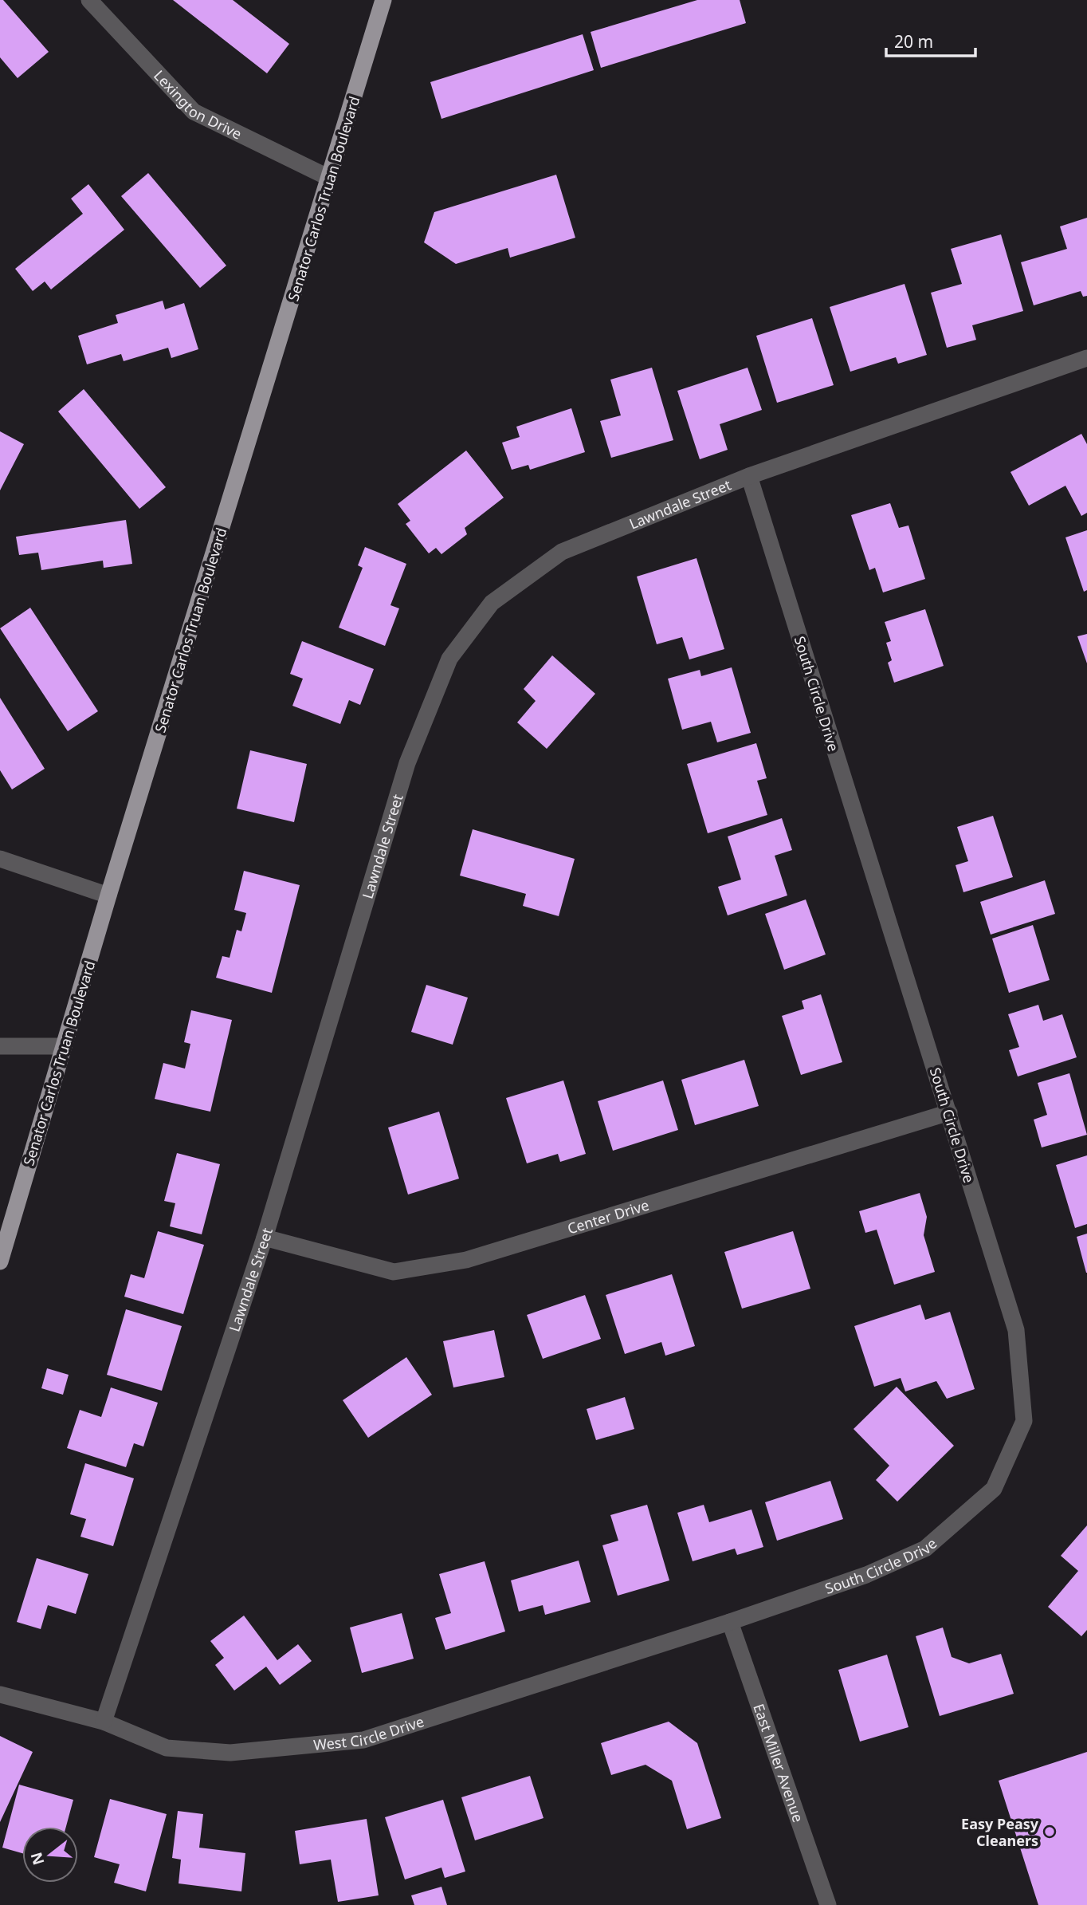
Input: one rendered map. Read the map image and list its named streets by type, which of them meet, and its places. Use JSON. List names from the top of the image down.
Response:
{
  "streets": {
    "main road": ["Senator Carlos Truan Boulevard"],
    "street": [
      "Lexington Drive",
      "Lawndale Street",
      "South Circle Drive",
      "Center Drive",
      "West Circle Drive",
      "East Miller Avenue"
    ]
  },
  "crossings": [
    ["Lexington Drive", "Senator Carlos Truan Boulevard"],
    ["Lawndale Street", "South Circle Drive"],
    ["Lawndale Street", "Center Drive"],
    ["Lawndale Street", "West Circle Drive"],
    ["South Circle Drive", "Center Drive"],
    ["South Circle Drive", "West Circle Drive"],
    ["South Circle Drive", "East Miller Avenue"],
    ["West Circle Drive", "East Miller Avenue"]
  ],
  "places": ["Easy Peasy Cleaners"],
  "scale_bar": "20 m",
  "north": "left"
}
